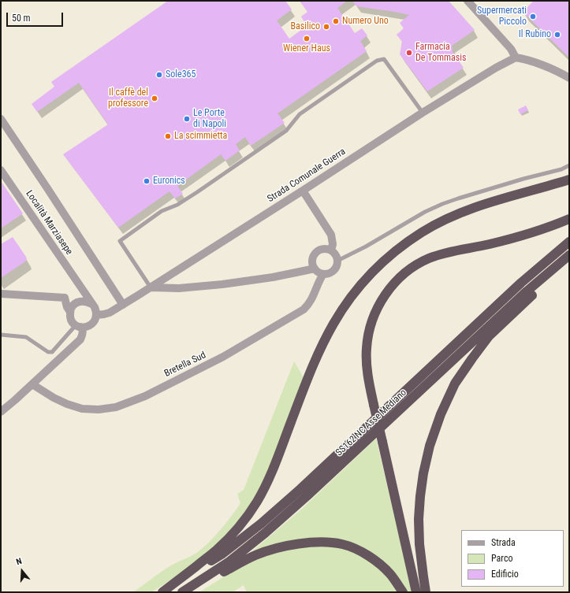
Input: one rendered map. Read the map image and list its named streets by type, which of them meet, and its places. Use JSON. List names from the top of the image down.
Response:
{
  "streets": {
    "highway": ["SS162 NC Asse Mediano"],
    "street": ["Strada Comunale Guerra", "Località Marziasepe", "Bretella Sud"]
  },
  "crossings": [
    ["Strada Comunale Guerra", "Località Marziasepe"]
  ],
  "places": [
    "Supermercati Piccolo",
    "Numero Uno",
    "Basilico",
    "Il Rubino",
    "Wiener Haus",
    "Farmacia De Tommasis",
    "Sole365",
    "Il caffè del professore",
    "Le Porte di Napoli",
    "La scimmietta",
    "Euronics"
  ],
  "legend": ["Strada", "Parco", "Edificio"],
  "scale_bar": "50 m",
  "north": "top"
}
